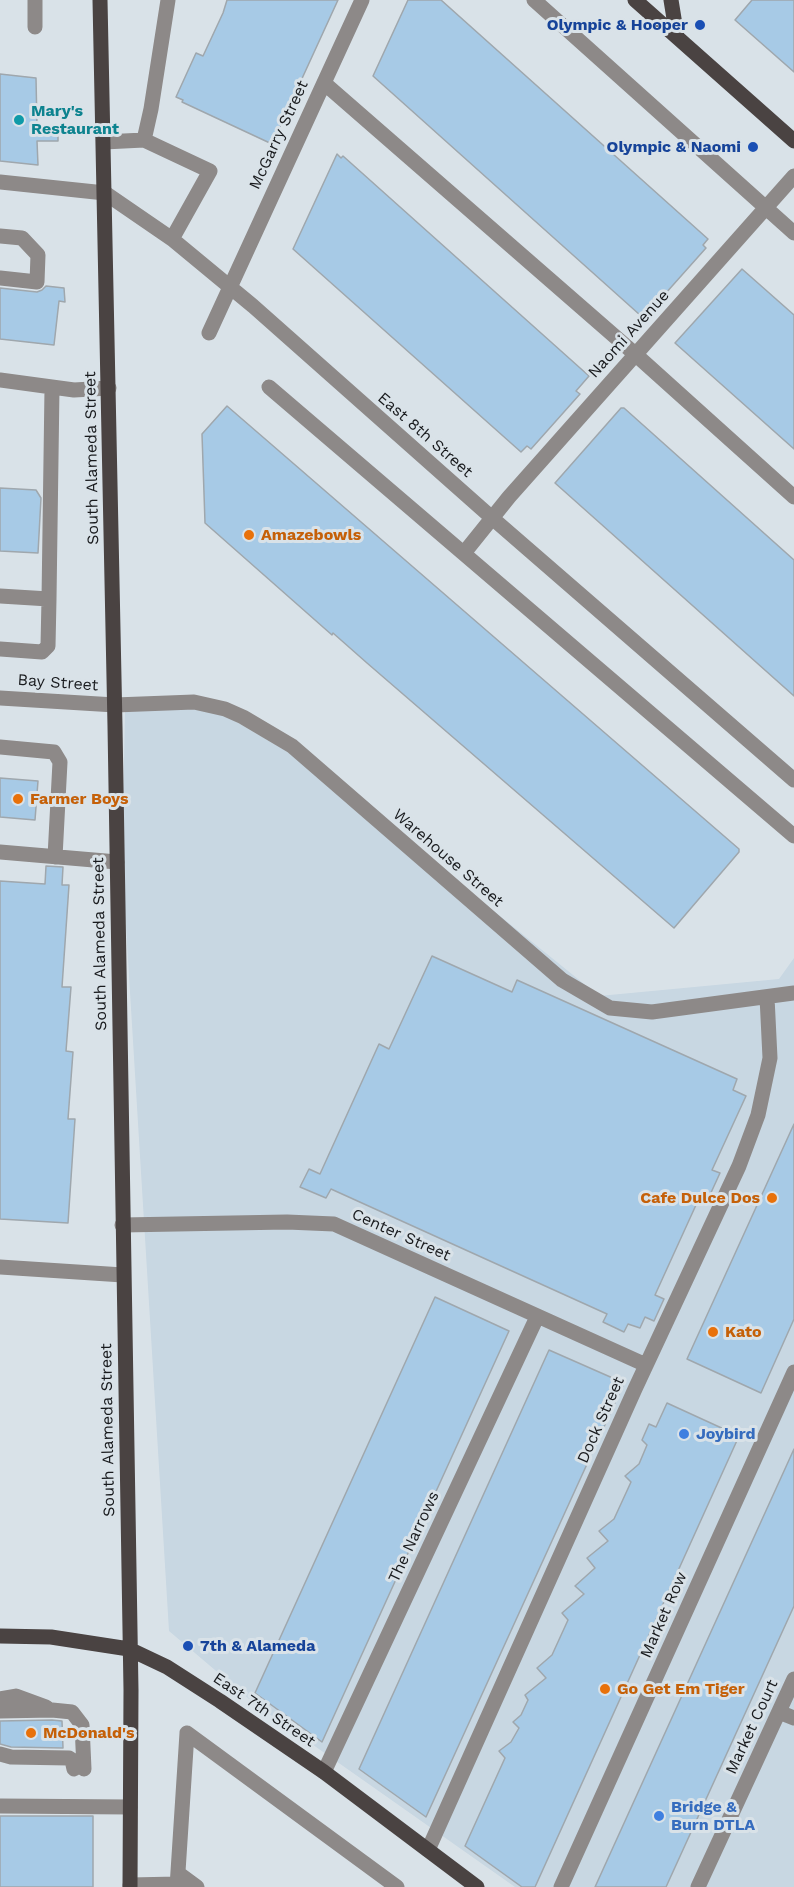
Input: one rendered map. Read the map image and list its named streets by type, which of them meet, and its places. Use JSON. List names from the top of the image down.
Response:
{
  "streets": {
    "main road": ["South Alameda Street", "East 7th Street"],
    "street": [
      "McGarry Street",
      "Naomi Avenue",
      "East 8th Street",
      "Bay Street",
      "Warehouse Street",
      "Center Street",
      "Dock Street",
      "The Narrows",
      "Market Row",
      "Market Court"
    ]
  },
  "crossings": [
    ["McGarry Street", "East 8th Street"],
    ["Naomi Avenue", "East 8th Street"],
    ["East 8th Street", "South Alameda Street"],
    ["South Alameda Street", "Bay Street"],
    ["South Alameda Street", "Warehouse Street"],
    ["South Alameda Street", "Center Street"],
    ["South Alameda Street", "East 7th Street"],
    ["Bay Street", "Warehouse Street"],
    ["Warehouse Street", "Dock Street"],
    ["Center Street", "Dock Street"],
    ["Center Street", "The Narrows"],
    ["Dock Street", "East 7th Street"],
    ["The Narrows", "East 7th Street"]
  ],
  "places": [
    "Olympic & Hooper",
    "Mary's Restaurant",
    "Olympic & Naomi",
    "Amazebowls",
    "Farmer Boys",
    "Cafe Dulce Dos",
    "Kato",
    "Joybird",
    "7th & Alameda",
    "Go Get Em Tiger",
    "McDonald's",
    "Bridge & Burn DTLA"
  ]
}
